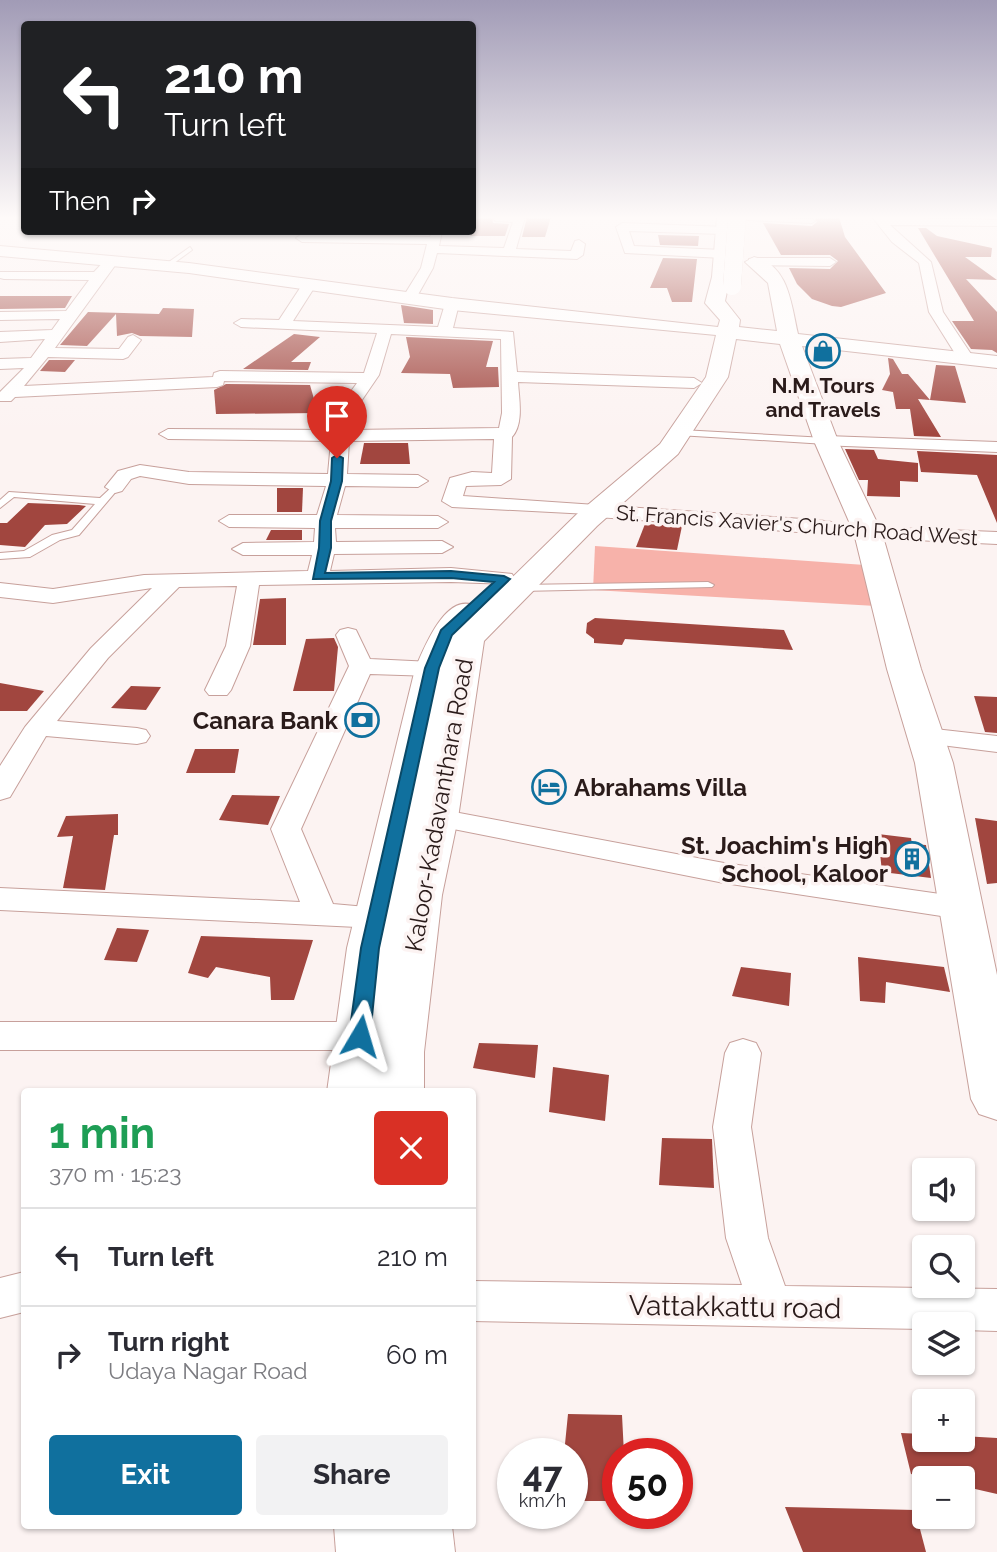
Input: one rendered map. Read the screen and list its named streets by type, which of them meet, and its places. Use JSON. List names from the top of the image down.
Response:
{
  "streets": {
    "main road": ["Kaloor-Kadavanthara Road"],
    "street": ["St. Francis Xavier's Church Road West", "Vattakkattu road"]
  },
  "crossings": [
    ["St. Francis Xavier's Church Road West", "Kaloor-Kadavanthara Road"]
  ],
  "places": {
    "shop": ["N.M. Tours and Travels"],
    "bank": ["Canara Bank"],
    "hotel": ["Abrahams Villa"],
    "building": ["St. Joachim's High School, Kaloor"]
  },
  "page": {
    "turn": ["210 m", "Turn left"],
    "then": "Then",
    "heading": ["1 min", "370 m · 15:23"],
    "map_buttons": ["+", "−"],
    "list": [
      {
        "name": "Turn left",
        "value": "210 m"
      },
      {
        "name": "Turn right",
        "note": "Udaya Nagar Road",
        "value": "60 m"
      }
    ],
    "buttons": ["Exit", "Share"],
    "speed": "47 km/h",
    "limit": "50"
  }
}
